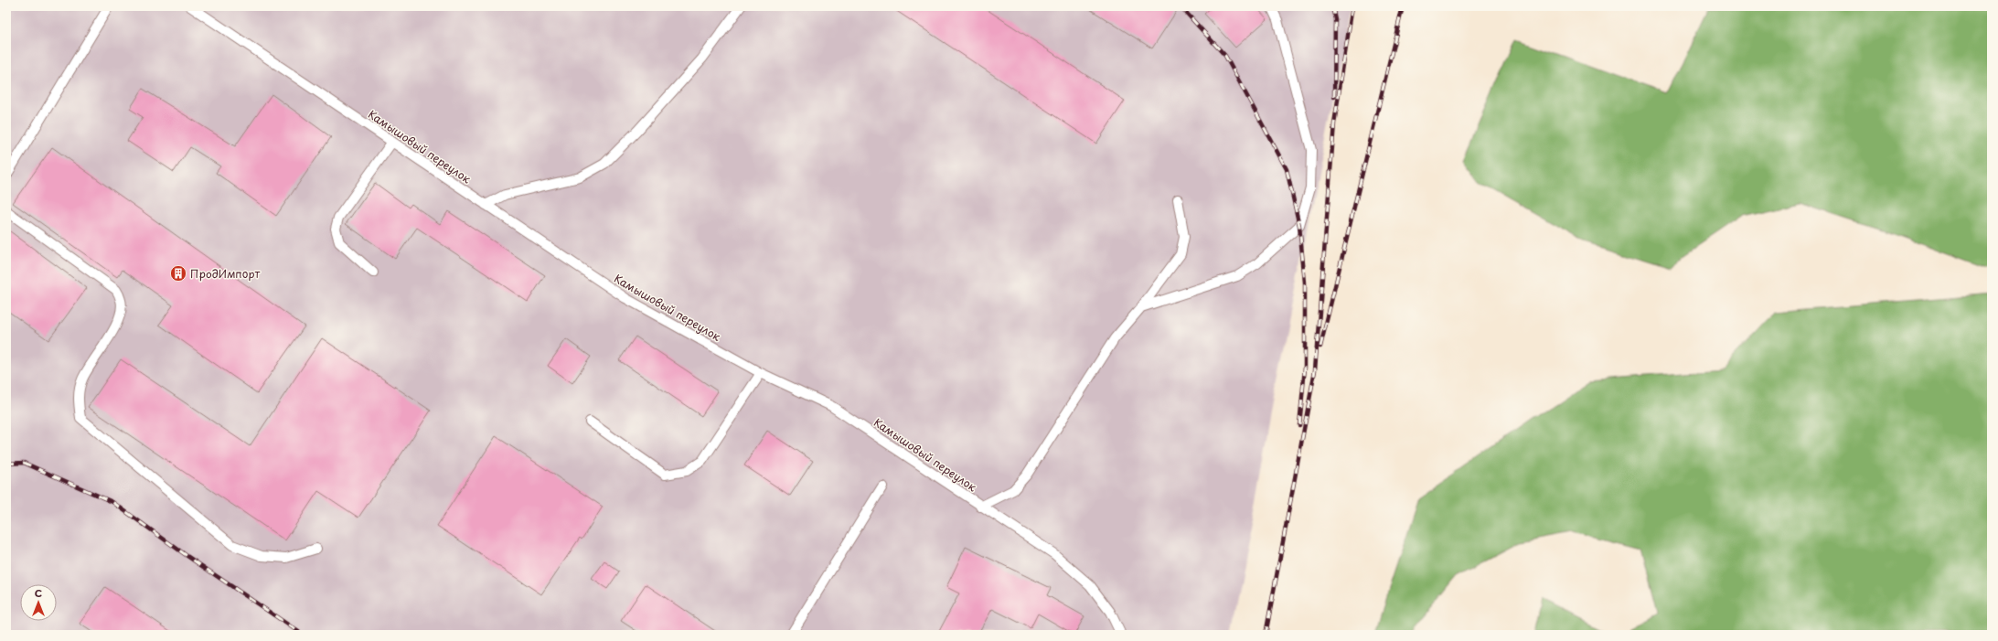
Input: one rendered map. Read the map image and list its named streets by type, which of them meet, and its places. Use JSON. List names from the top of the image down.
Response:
{
  "streets": {
    "lane": ["Камышовый переулок"]
  },
  "places": {
    "building": ["ПродИмпорт"]
  },
  "north": "top"
}
